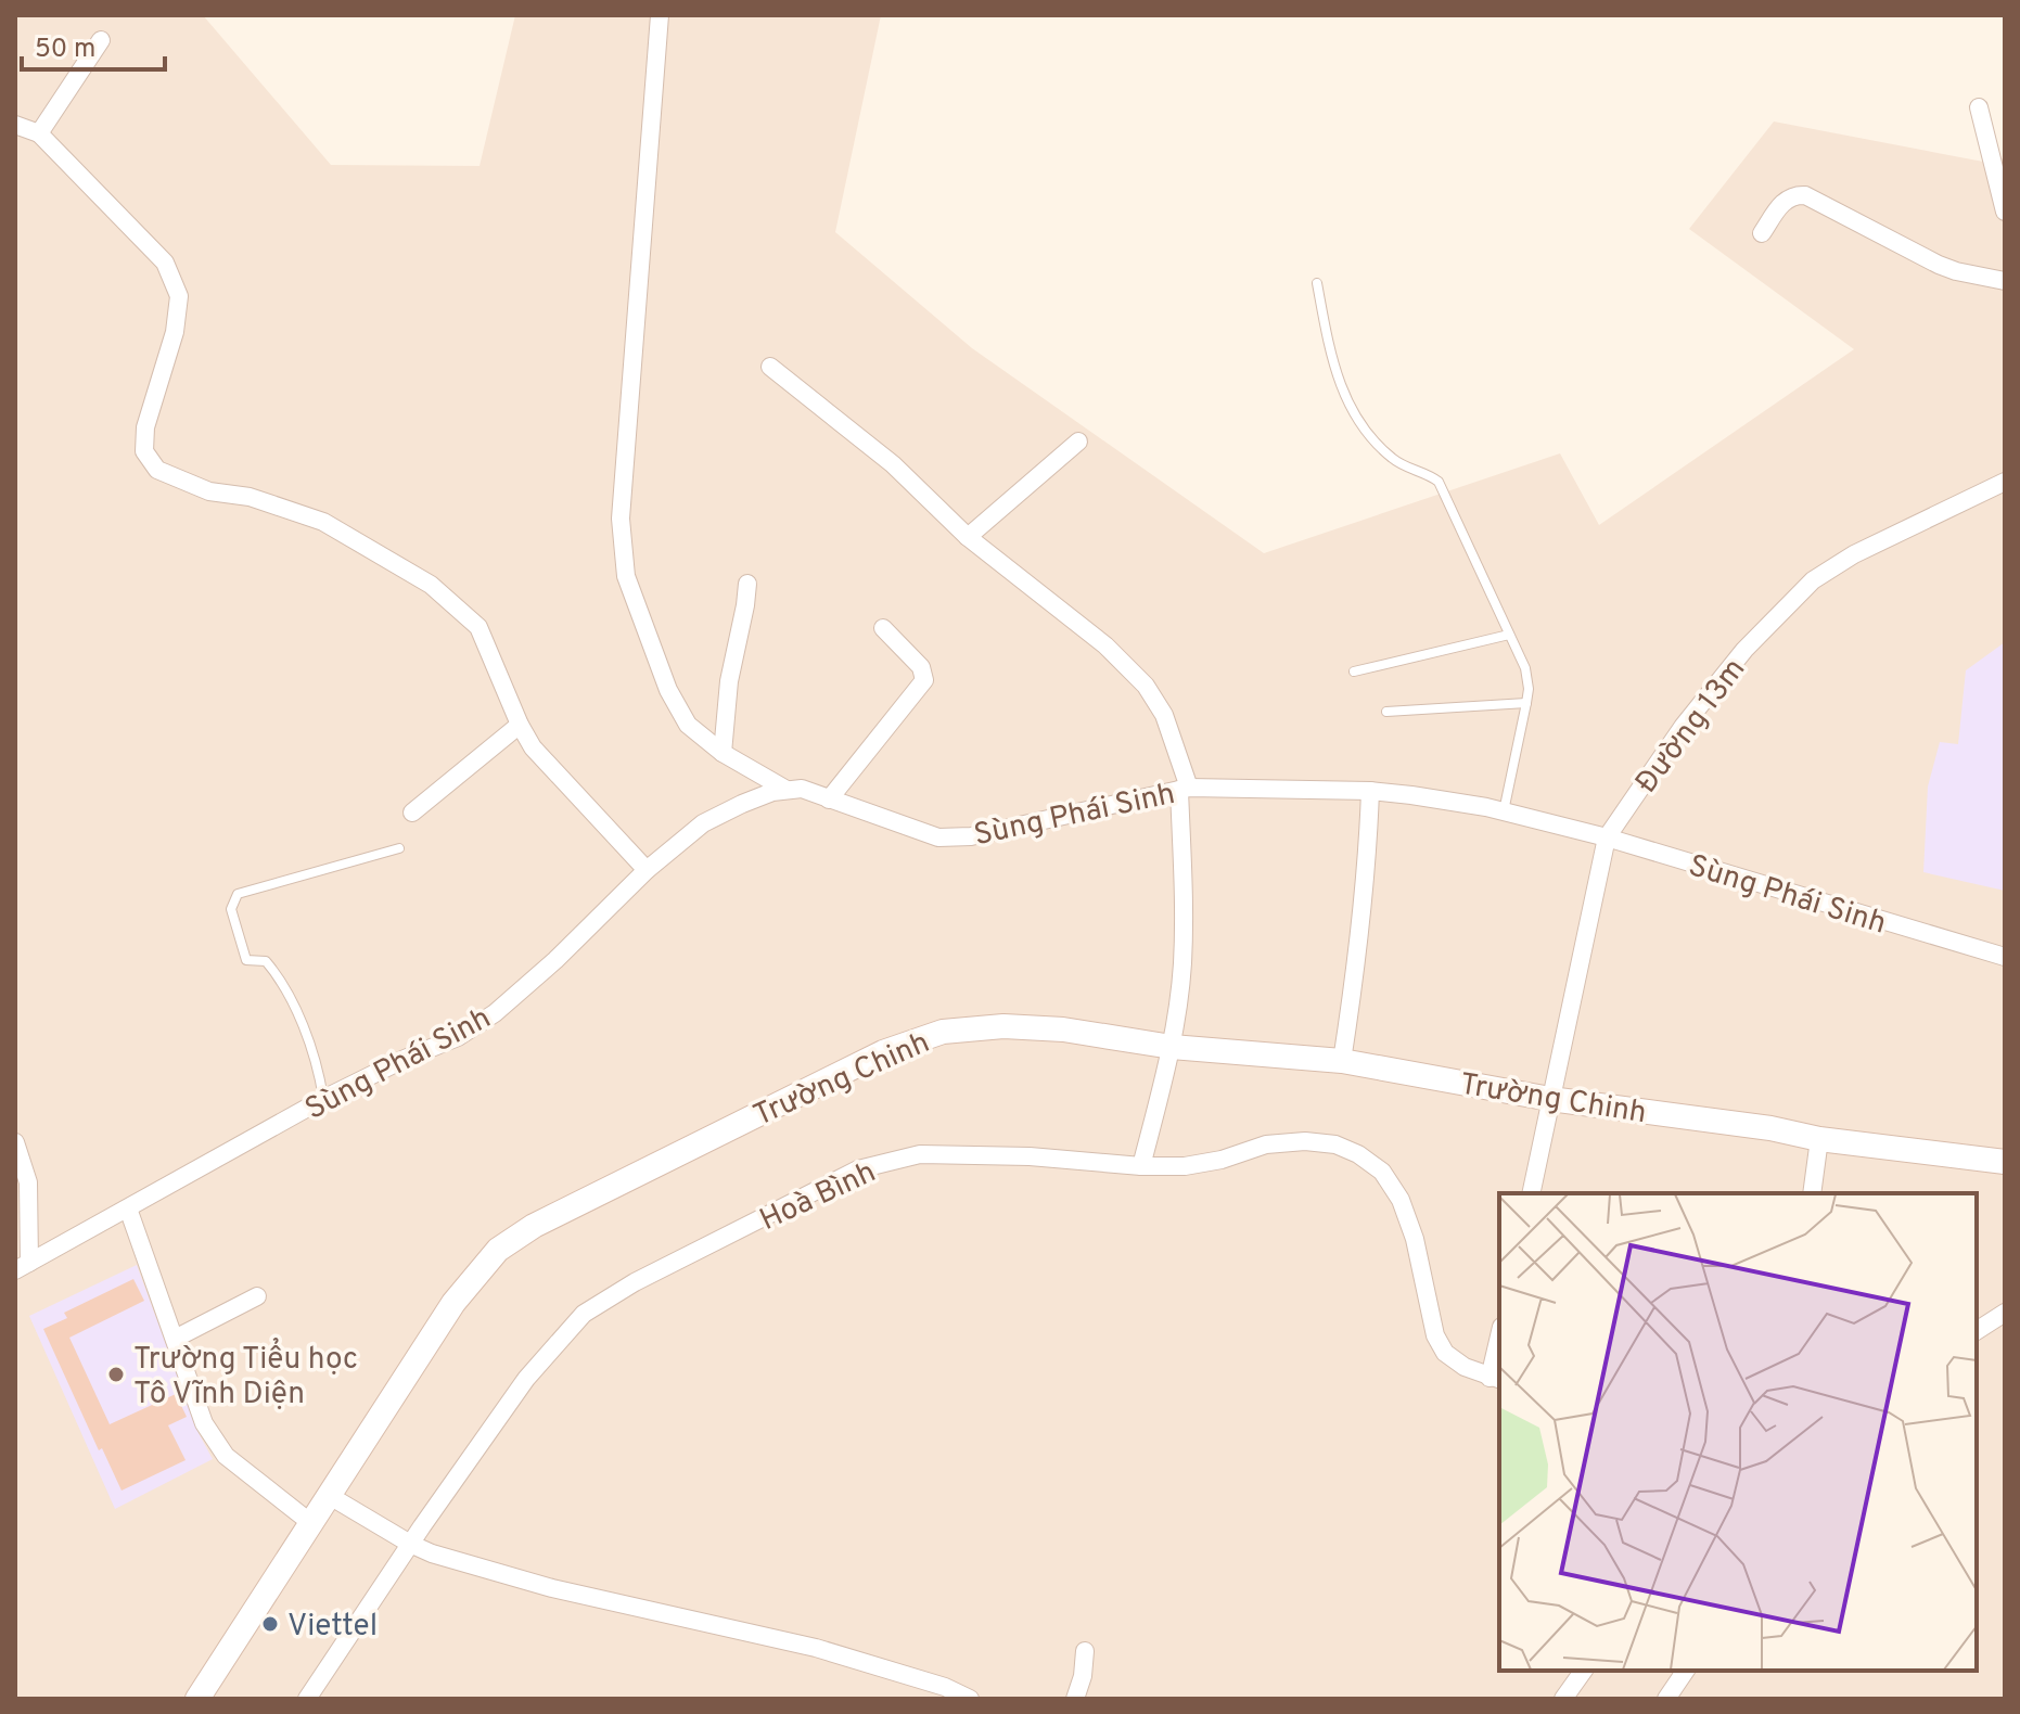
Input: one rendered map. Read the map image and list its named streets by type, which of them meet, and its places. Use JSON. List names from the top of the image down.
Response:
{
  "streets": {
    "street": [
      "Đường 13m",
      "Sùng Phái Sinh",
      "Trường Chinh",
      "Hoà Bình"
    ]
  },
  "crossings": [
    ["Đường 13m", "Sùng Phái Sinh"],
    ["Đường 13m", "Trường Chinh"]
  ],
  "places": ["Trường Tiểu học Tô Vĩnh Diện", "Viettel"],
  "scale_bar": "50 m"
}
